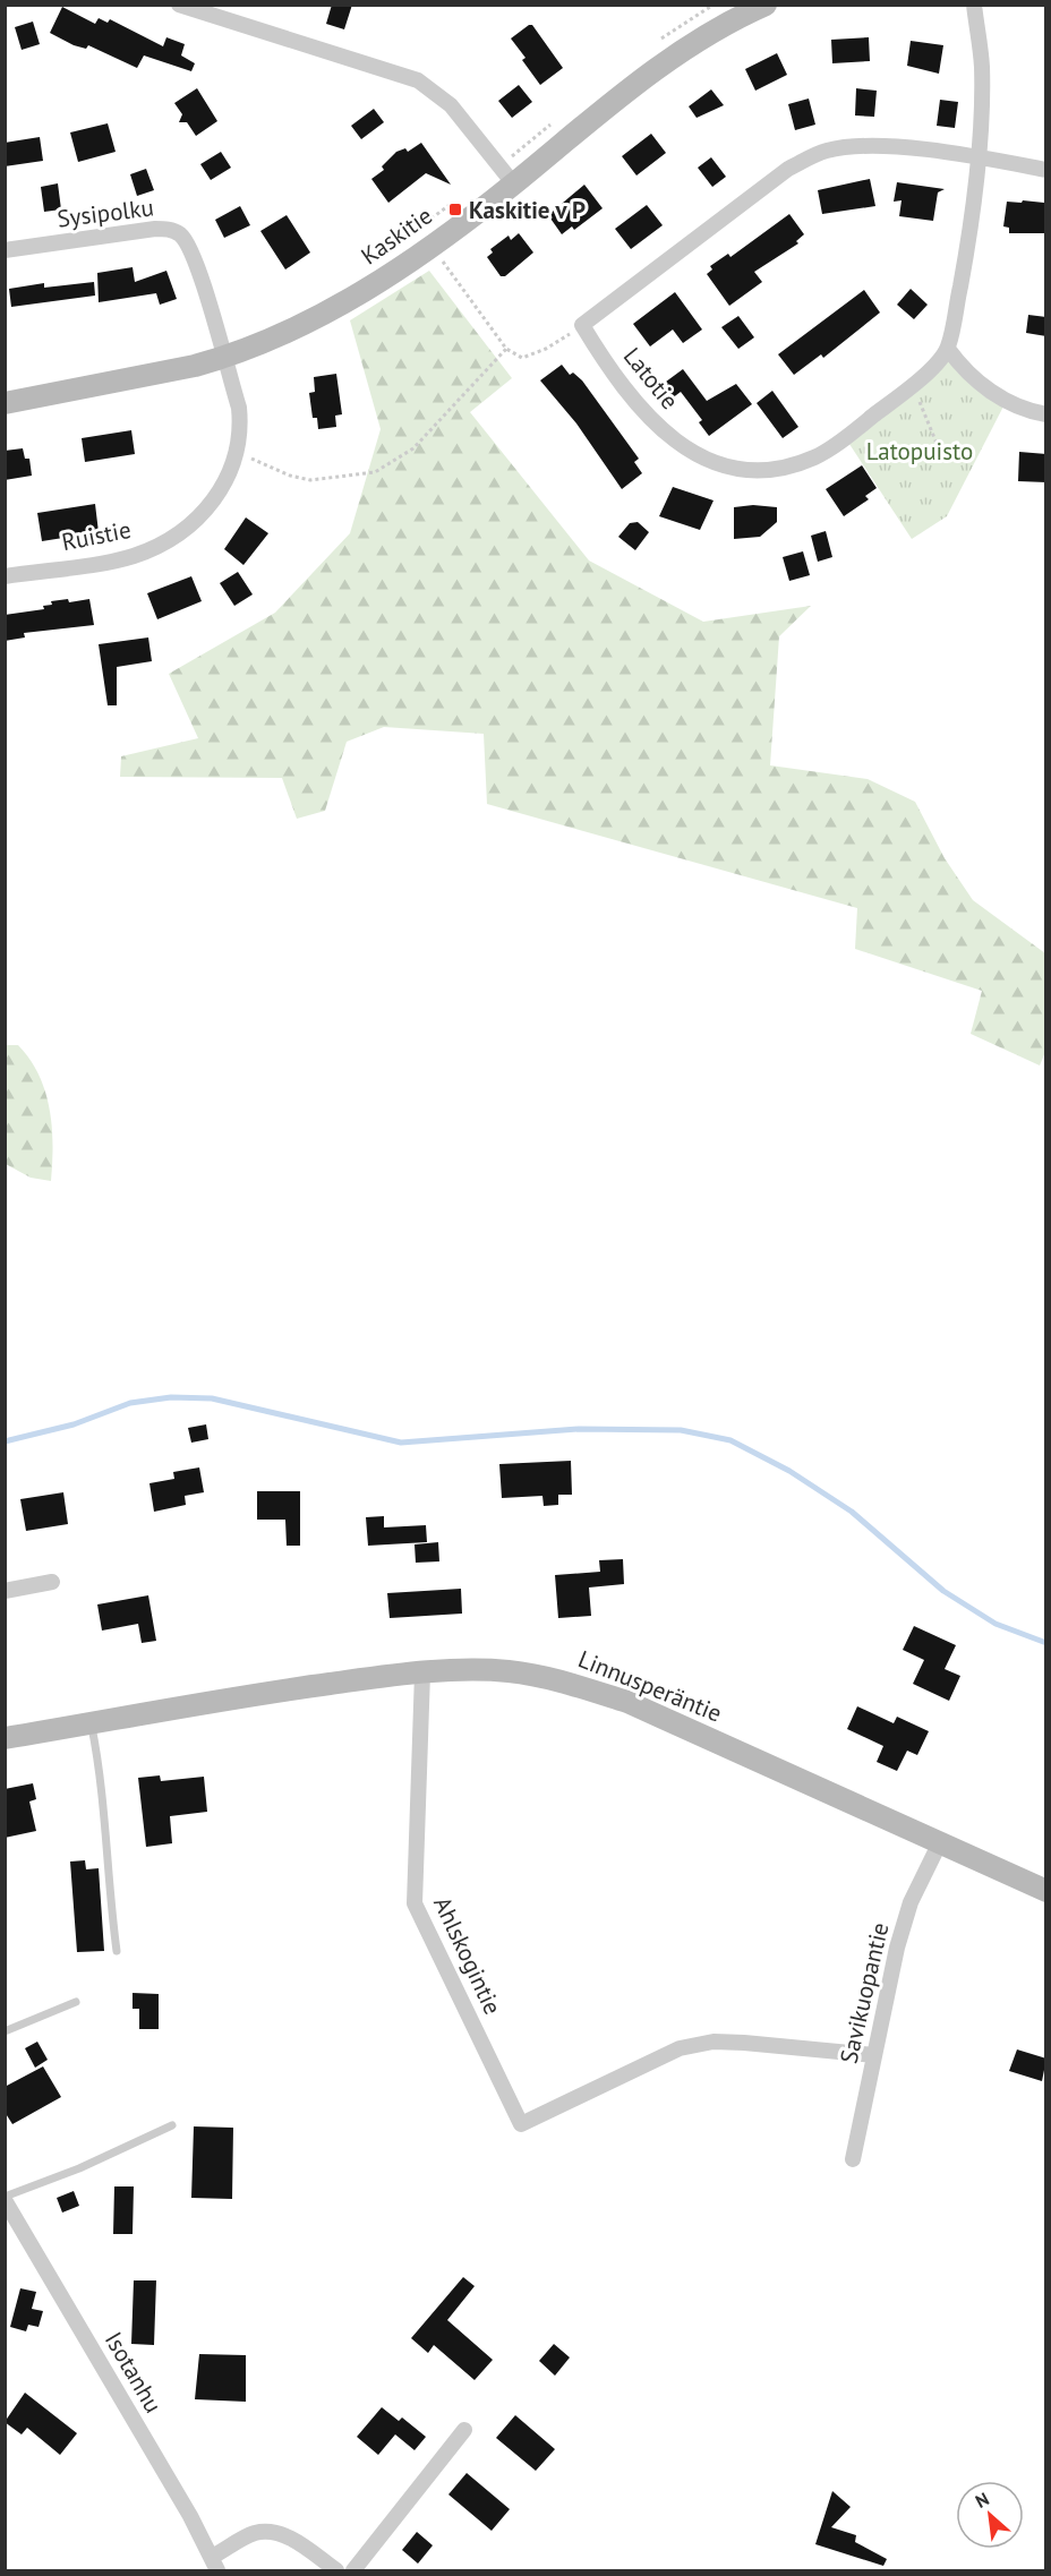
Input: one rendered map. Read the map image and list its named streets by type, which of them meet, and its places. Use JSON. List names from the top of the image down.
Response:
{
  "streets": {
    "street": [
      "Sysipolku",
      "Kaskitie",
      "Latotie",
      "Ruistie",
      "Linnusperäntie",
      "Ahlskogintie",
      "Savikuopantie",
      "Isotanhu"
    ]
  },
  "crossings": [
    ["Sysipolku", "Kaskitie"],
    ["Sysipolku", "Ruistie"],
    ["Kaskitie", "Ruistie"],
    ["Linnusperäntie", "Ahlskogintie"],
    ["Linnusperäntie", "Savikuopantie"],
    ["Ahlskogintie", "Savikuopantie"]
  ],
  "parks": ["Latopuisto"],
  "places": {
    "transit": ["Kaskitie v P"]
  },
  "north": "top left"
}
